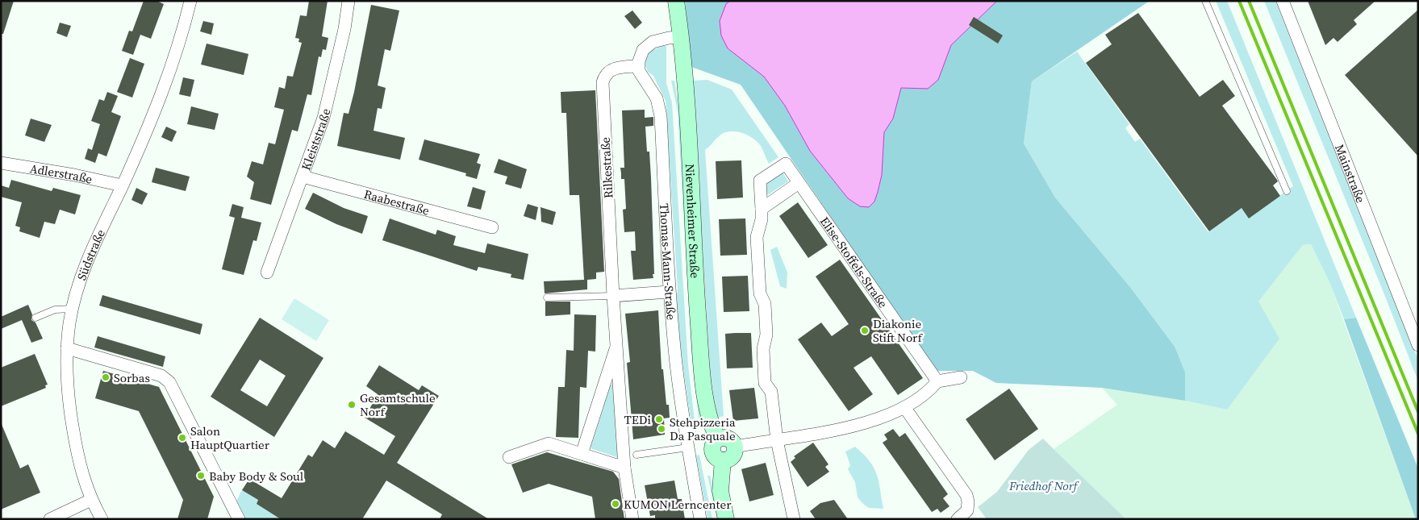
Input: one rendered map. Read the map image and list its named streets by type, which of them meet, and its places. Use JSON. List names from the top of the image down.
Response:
{
  "streets": {
    "main road": ["Nievenheimer Straße"],
    "street": [
      "Kleiststraße",
      "Rilkestraße",
      "Adlerstraße",
      "Mainstraße",
      "Raabestraße",
      "Südstraße",
      "Thomas-Mann-Straße",
      "Elise-Stoffels-Straße"
    ]
  },
  "crossings": [
    ["Kleiststraße", "Raabestraße"],
    ["Rilkestraße", "Thomas-Mann-Straße"],
    ["Adlerstraße", "Südstraße"]
  ],
  "parks": ["Friedhof Norf"],
  "places": [
    "Diakonie Stift Norf",
    "Sorbas",
    "Gesamtschule Norf",
    "TEDi",
    "Stehpizzeria Da Pasquale",
    "Salon HauptQuartier",
    "Baby Body & Soul",
    "KUMON Lerncenter"
  ]
}
